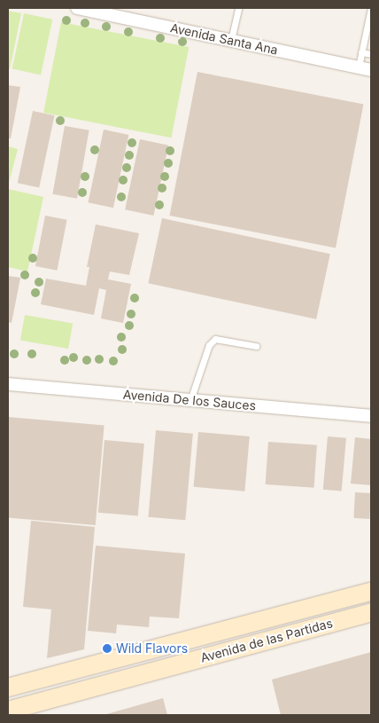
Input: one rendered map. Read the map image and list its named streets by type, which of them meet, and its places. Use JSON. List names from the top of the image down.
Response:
{
  "streets": {
    "main road": ["Avenida de las Partidas"],
    "street": ["Avenida Santa Ana", "Avenida De los Sauces"]
  },
  "places": ["Wild Flavors"]
}
